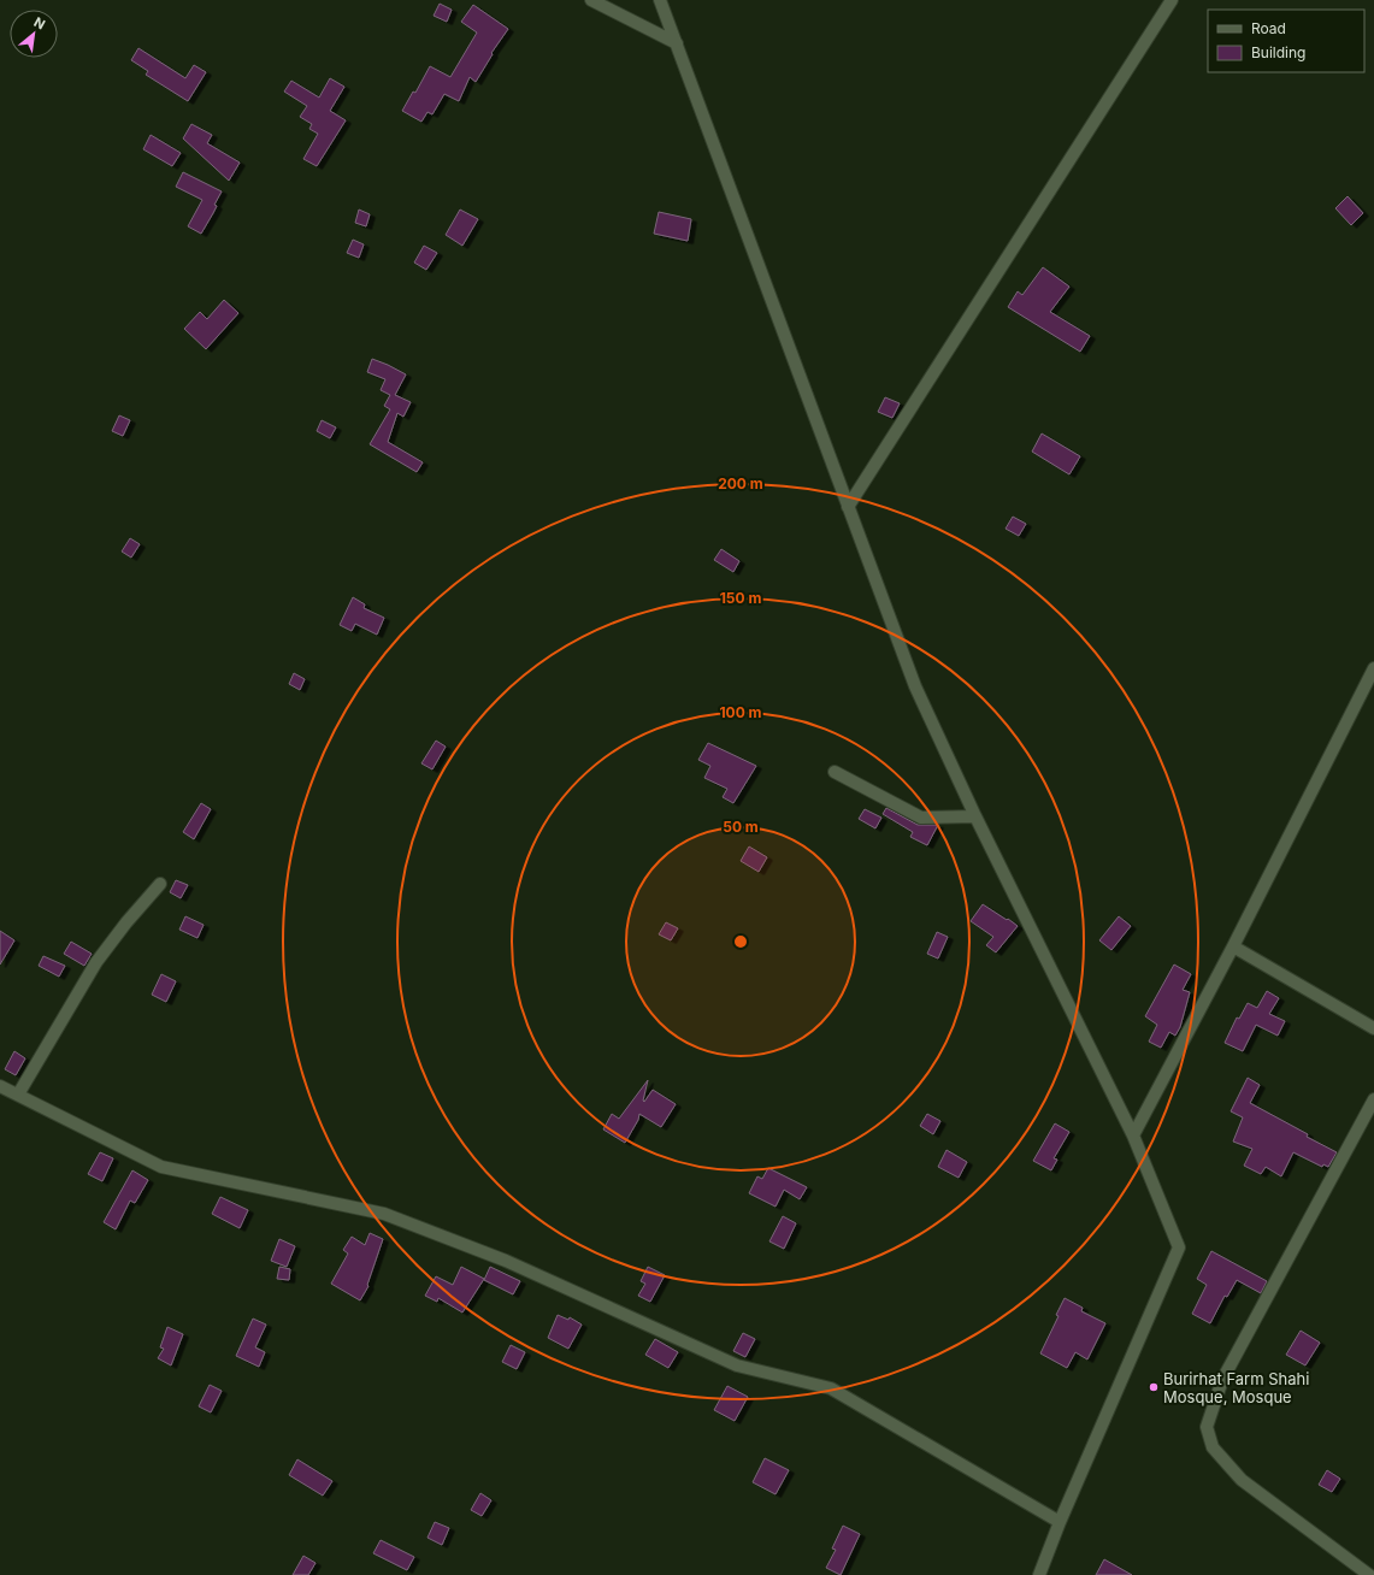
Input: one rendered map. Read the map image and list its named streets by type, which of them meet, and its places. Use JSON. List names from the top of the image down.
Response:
{
  "places": ["Burirhat Farm Shahi Mosque, Mosque"],
  "legend": ["Road", "Building"],
  "north": "top right",
  "rings": [
    "200 m",
    "150 m",
    "100 m",
    "50 m"
  ]
}
